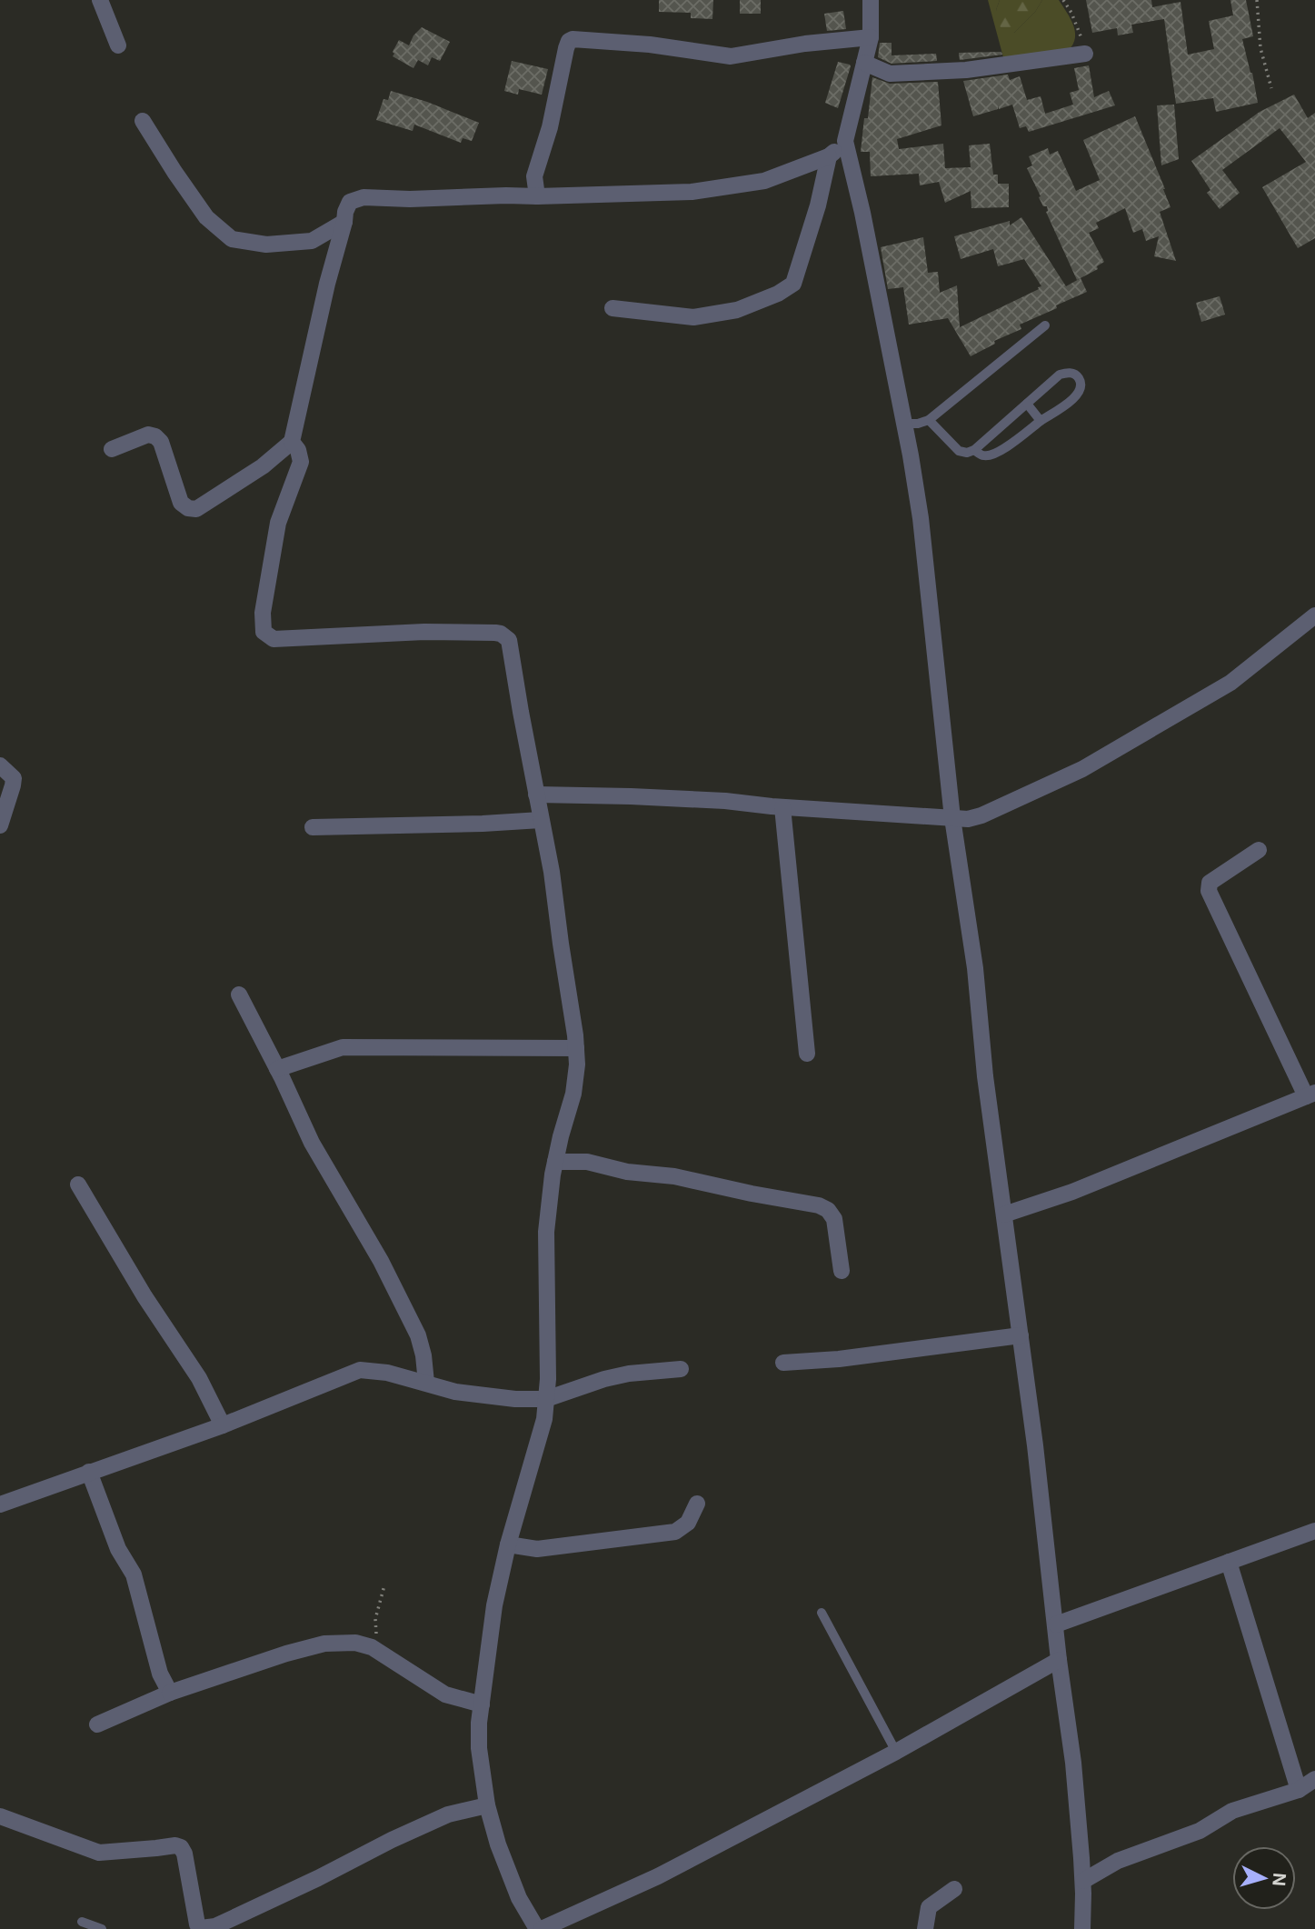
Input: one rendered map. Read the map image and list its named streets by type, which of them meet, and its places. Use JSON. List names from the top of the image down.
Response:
{
  "north": "right"
}
